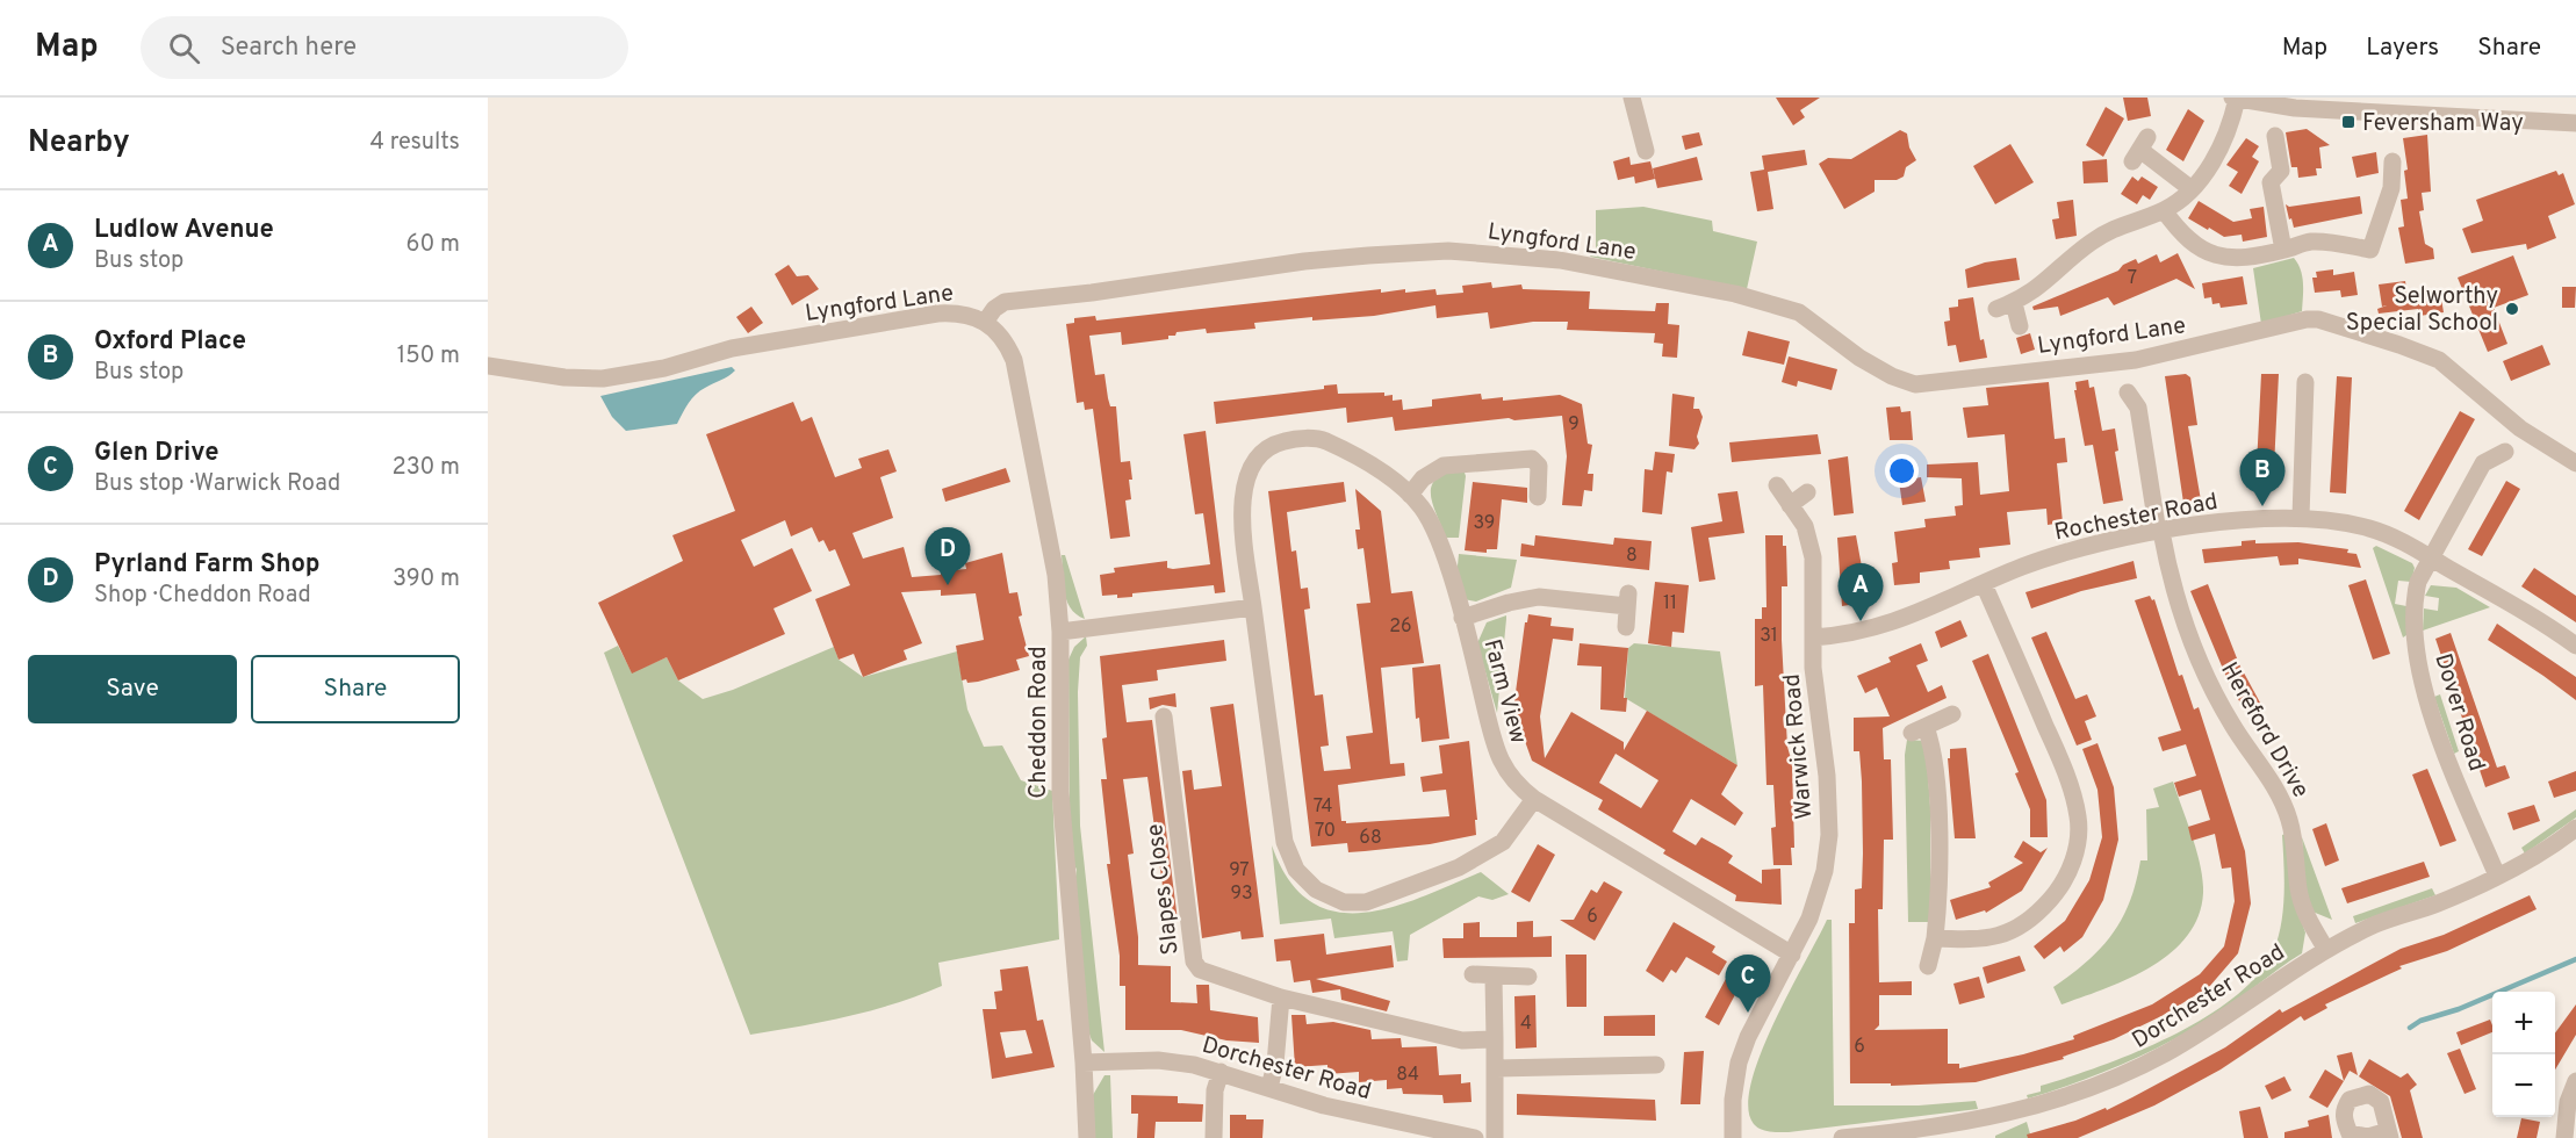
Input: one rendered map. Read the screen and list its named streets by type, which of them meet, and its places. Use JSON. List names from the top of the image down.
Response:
{
  "streets": {
    "street": [
      "Lyngford Lane",
      "Rochester Road",
      "Farm View",
      "Dover Road",
      "Cheddon Road",
      "Hereford Drive",
      "Warwick Road",
      "Slapes Close",
      "Dorchester Road"
    ]
  },
  "crossings": [
    ["Lyngford Lane", "Cheddon Road"],
    ["Rochester Road", "Dover Road"],
    ["Rochester Road", "Hereford Drive"],
    ["Rochester Road", "Warwick Road"],
    ["Dover Road", "Dorchester Road"],
    ["Cheddon Road", "Dorchester Road"],
    ["Hereford Drive", "Dorchester Road"]
  ],
  "places": {
    "transit": ["Feversham Way"],
    "other": ["Selworthy Special School"]
  },
  "house_numbers": [
    "7",
    "9",
    "39",
    "8",
    "11",
    "26",
    "31",
    "74",
    "70",
    "68",
    "97",
    "93",
    "6",
    "4",
    "6",
    "84"
  ],
  "page": {
    "header": "Map",
    "search": "Search here",
    "nav": ["Map", "Layers", "Share"],
    "heading": ["Nearby", "4 results"],
    "list": [
      {
        "mark": "A",
        "name": "Ludlow Avenue",
        "note": "Bus stop",
        "value": "60 m"
      },
      {
        "mark": "B",
        "name": "Oxford Place",
        "note": "Bus stop",
        "value": "150 m"
      },
      {
        "mark": "C",
        "name": "Glen Drive",
        "note": "Bus stop · Warwick Road",
        "value": "230 m"
      },
      {
        "mark": "D",
        "name": "Pyrland Farm Shop",
        "note": "Shop · Cheddon Road",
        "value": "390 m"
      }
    ],
    "pins": [
      "B",
      "D",
      "A",
      "C"
    ],
    "buttons": ["Save", "Share"],
    "map_buttons": ["+", "−"]
  }
}
